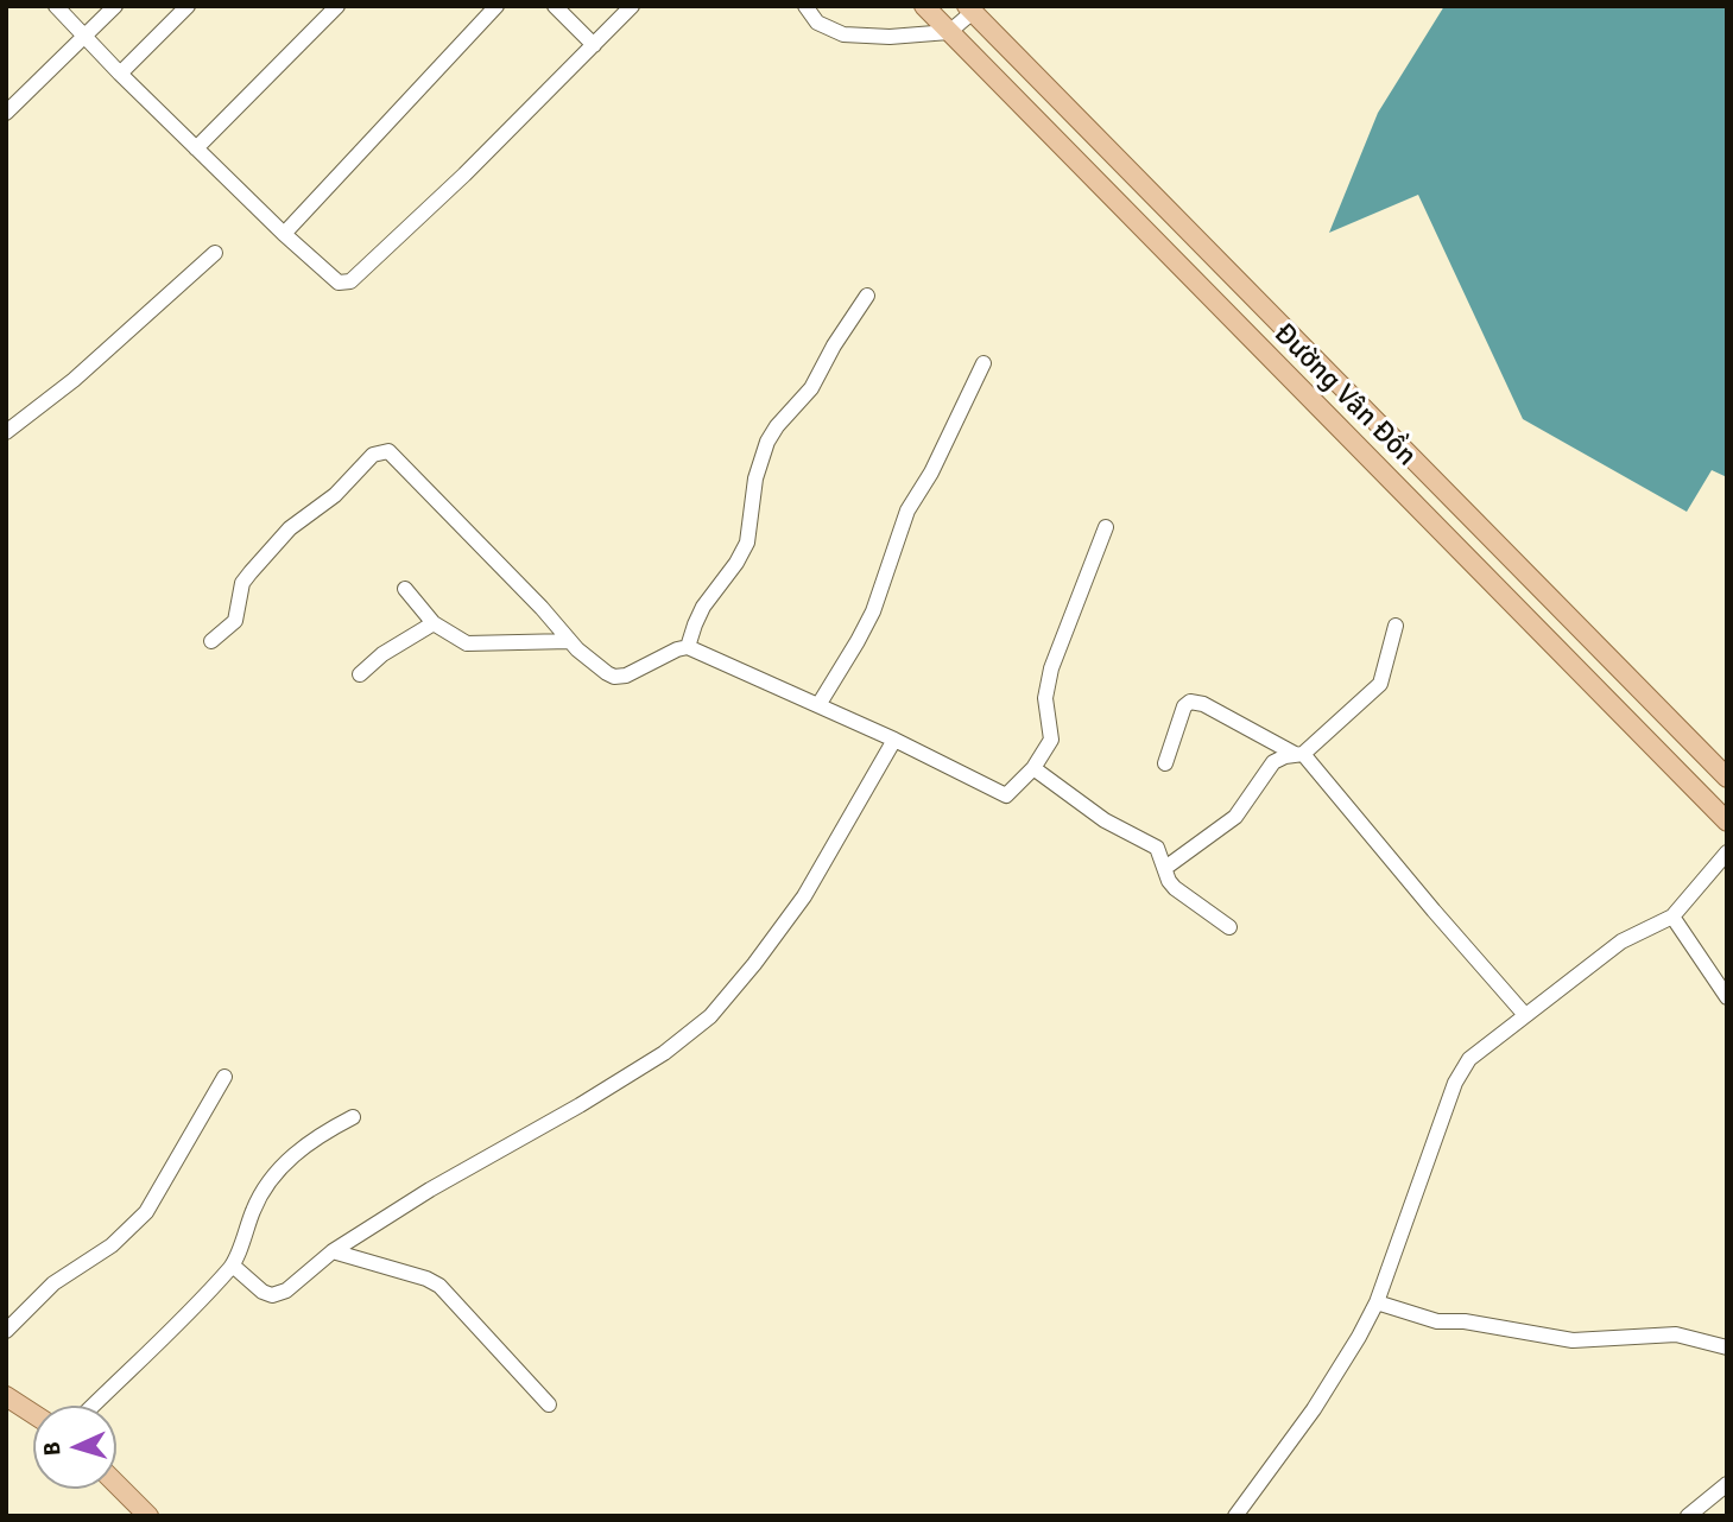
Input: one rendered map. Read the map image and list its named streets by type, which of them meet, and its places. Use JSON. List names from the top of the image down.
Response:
{
  "streets": {
    "main road": ["Đường Vân Đồn"]
  },
  "north": "left"
}
